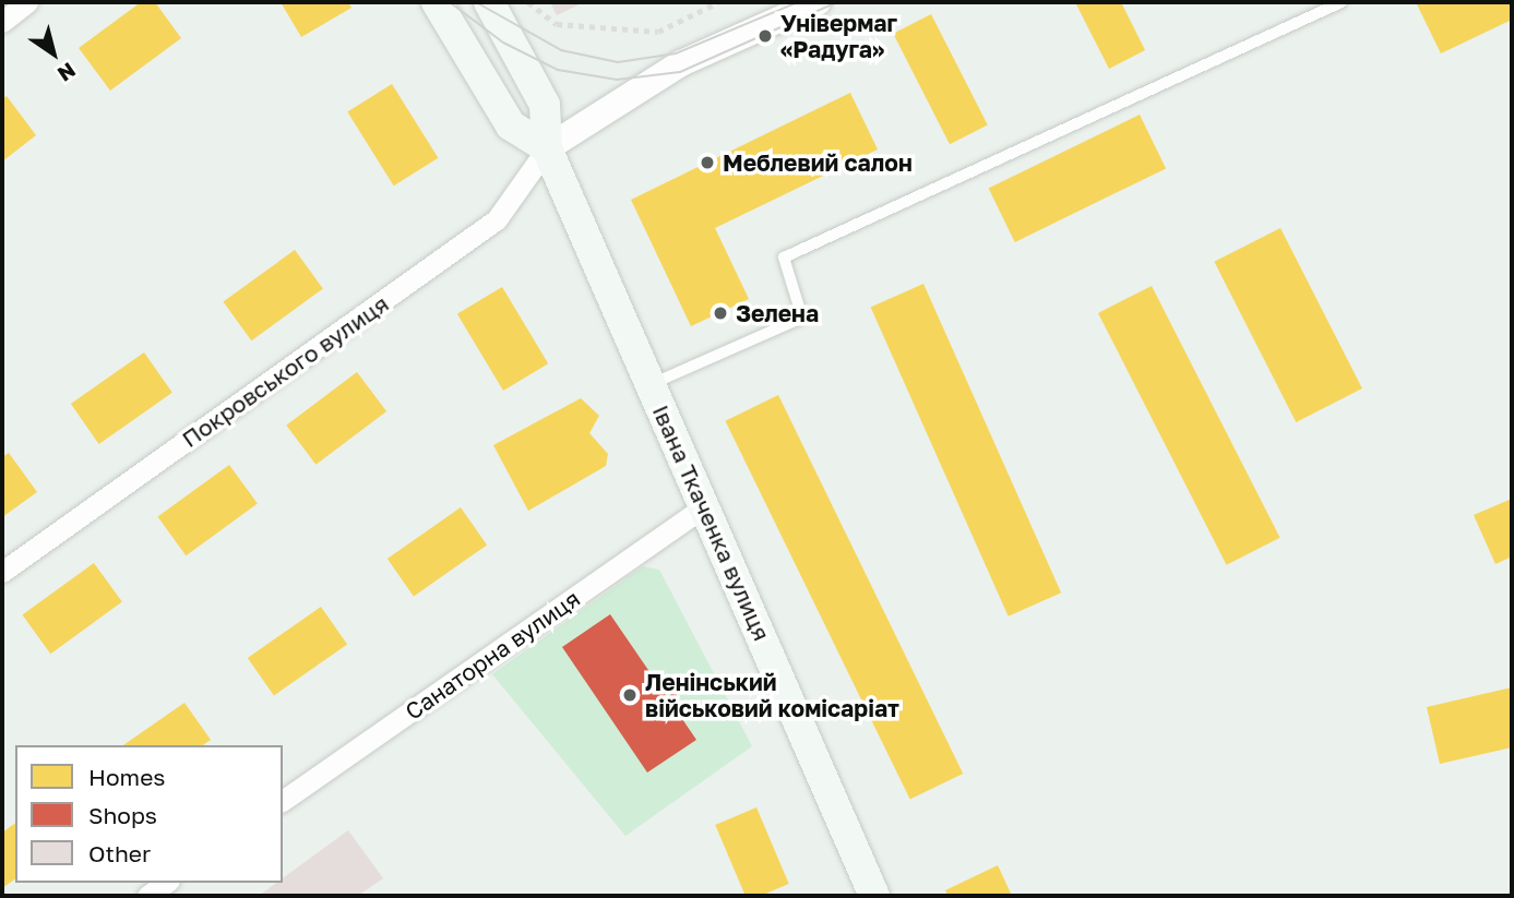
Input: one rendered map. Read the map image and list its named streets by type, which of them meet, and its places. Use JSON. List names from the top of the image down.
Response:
{
  "streets": {
    "main road": ["Івана Ткаченка вулиця"],
    "street": ["Покровського вулиця", "Санаторна вулиця"]
  },
  "crossings": [
    ["Покровського вулиця", "Івана Ткаченка вулиця"],
    ["Івана Ткаченка вулиця", "Санаторна вулиця"]
  ],
  "places": [
    "Універмаг «Радуга»",
    "Меблевий салон",
    "Зелена",
    "Ленінський військовий комісаріат"
  ],
  "legend": ["Homes", "Shops", "Other"],
  "north": "bottom right"
}
